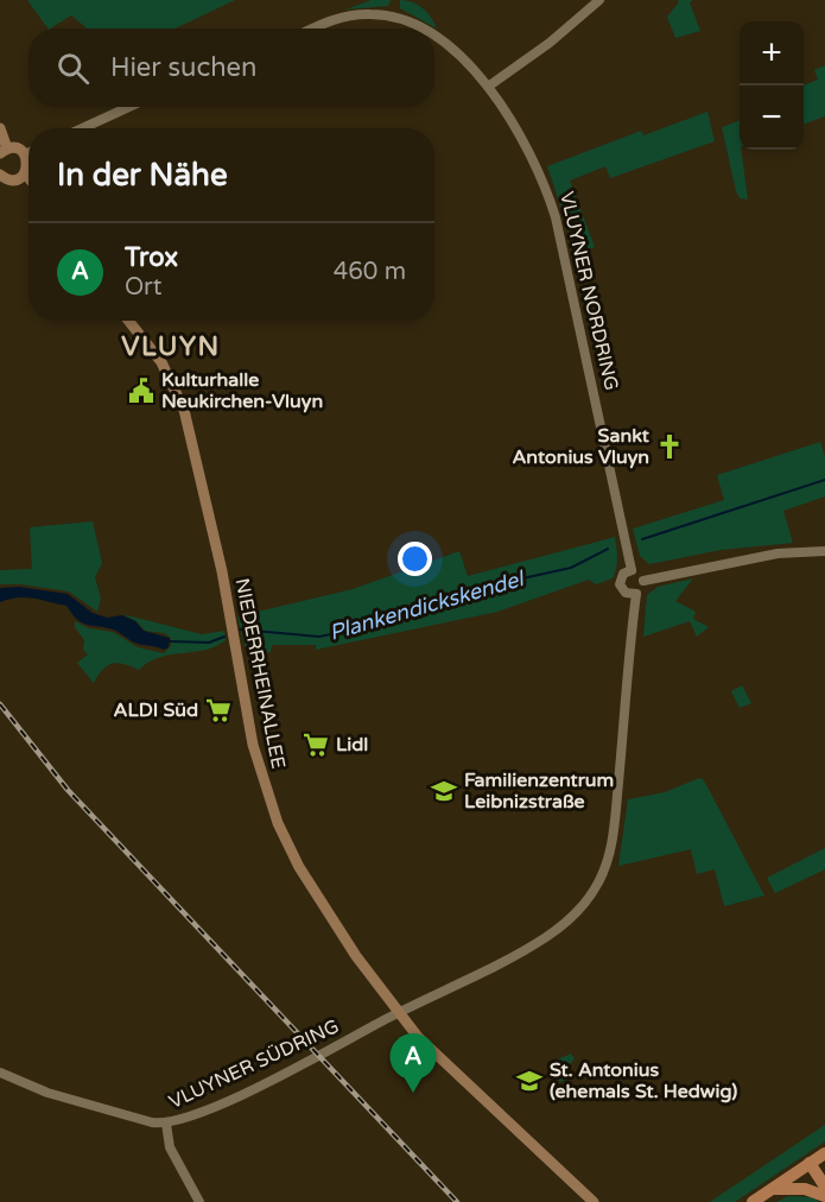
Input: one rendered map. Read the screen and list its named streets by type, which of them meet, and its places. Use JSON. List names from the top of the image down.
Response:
{
  "streets": {
    "main road": ["NIEDERRHEINALLEE"],
    "street": ["VLUYNER NORDRING", "VLUYNER SÜDRING"]
  },
  "crossings": [
    ["NIEDERRHEINALLEE", "VLUYNER SÜDRING"]
  ],
  "districts": ["VLUYN"],
  "water": ["Plankendickskendel"],
  "places": {
    "public building": ["Kulturhalle Neukirchen-Vluyn"],
    "church": ["Sankt Antonius Vluyn"],
    "supermarket": ["ALDI Süd", "Lidl"],
    "school or university": ["Familienzentrum Leibnizstraße", "St. Antonius (ehemals St. Hedwig)"]
  },
  "page": {
    "map_buttons": ["+", "−"],
    "search": "Hier suchen",
    "heading": "In der Nähe",
    "list": [
      {
        "mark": "A",
        "name": "Trox",
        "note": "Ort",
        "value": "460 m"
      }
    ],
    "pins": "A"
  }
}
